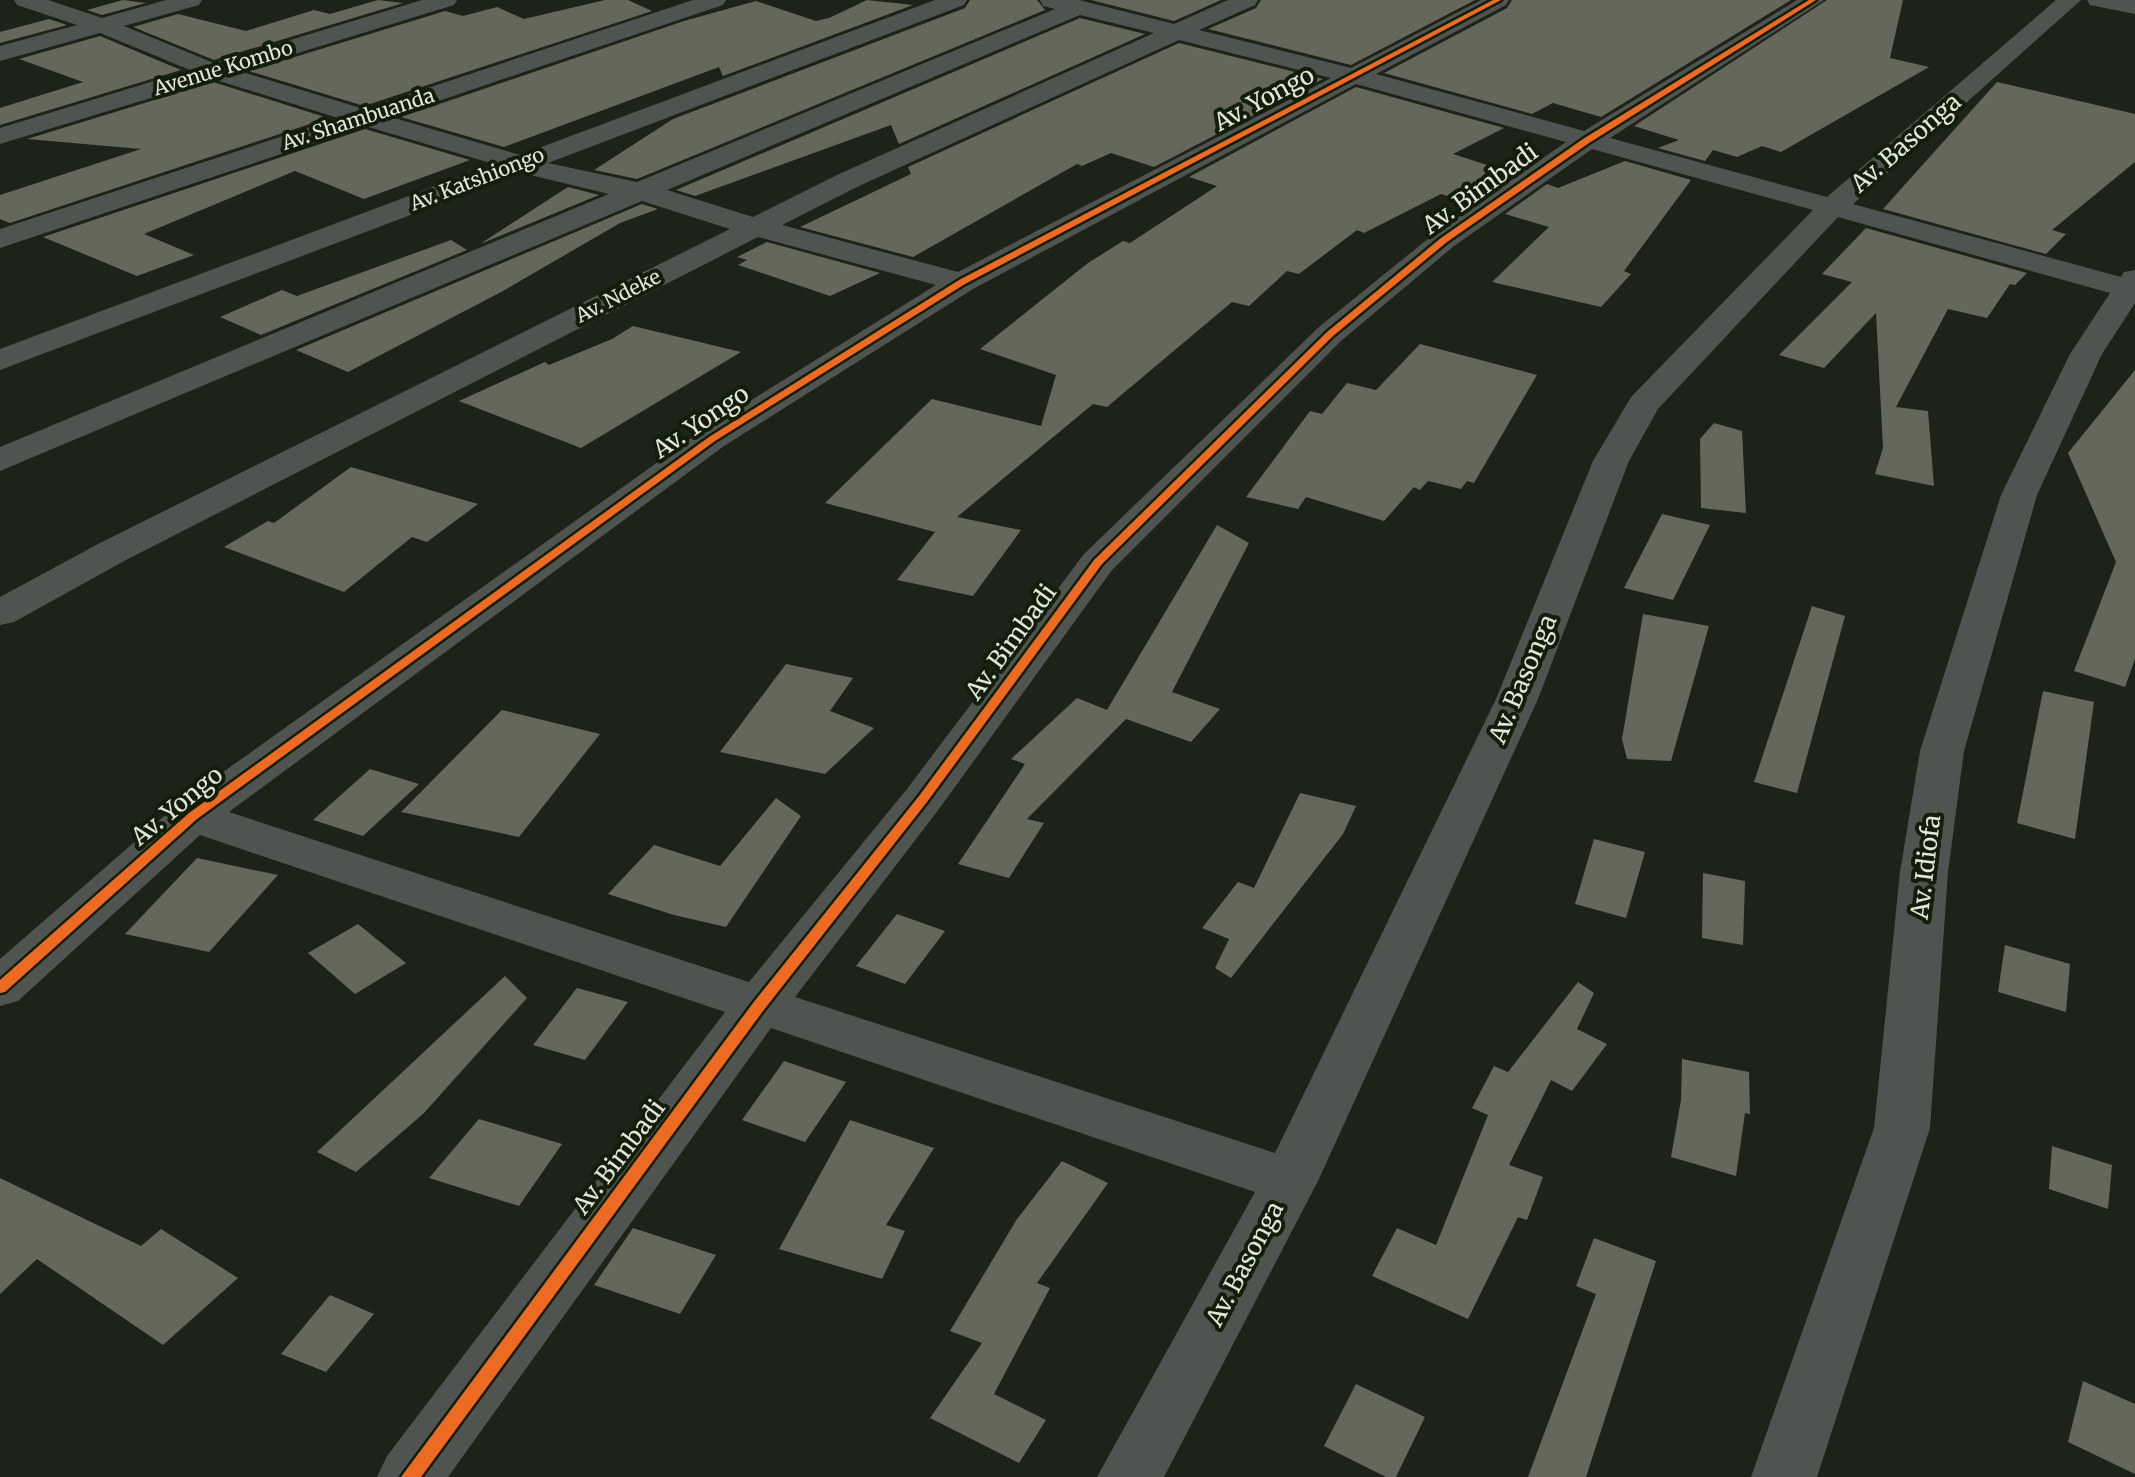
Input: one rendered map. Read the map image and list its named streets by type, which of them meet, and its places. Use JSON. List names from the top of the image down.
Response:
{
  "streets": {
    "street": [
      "Avenue Kombo",
      "Av. Yongo",
      "Av. Shambuanda",
      "Av. Basonga",
      "Av. Katshiongo",
      "Av. Bimbadi",
      "Av. Ndeke",
      "Av. Idiofa"
    ]
  }
}
